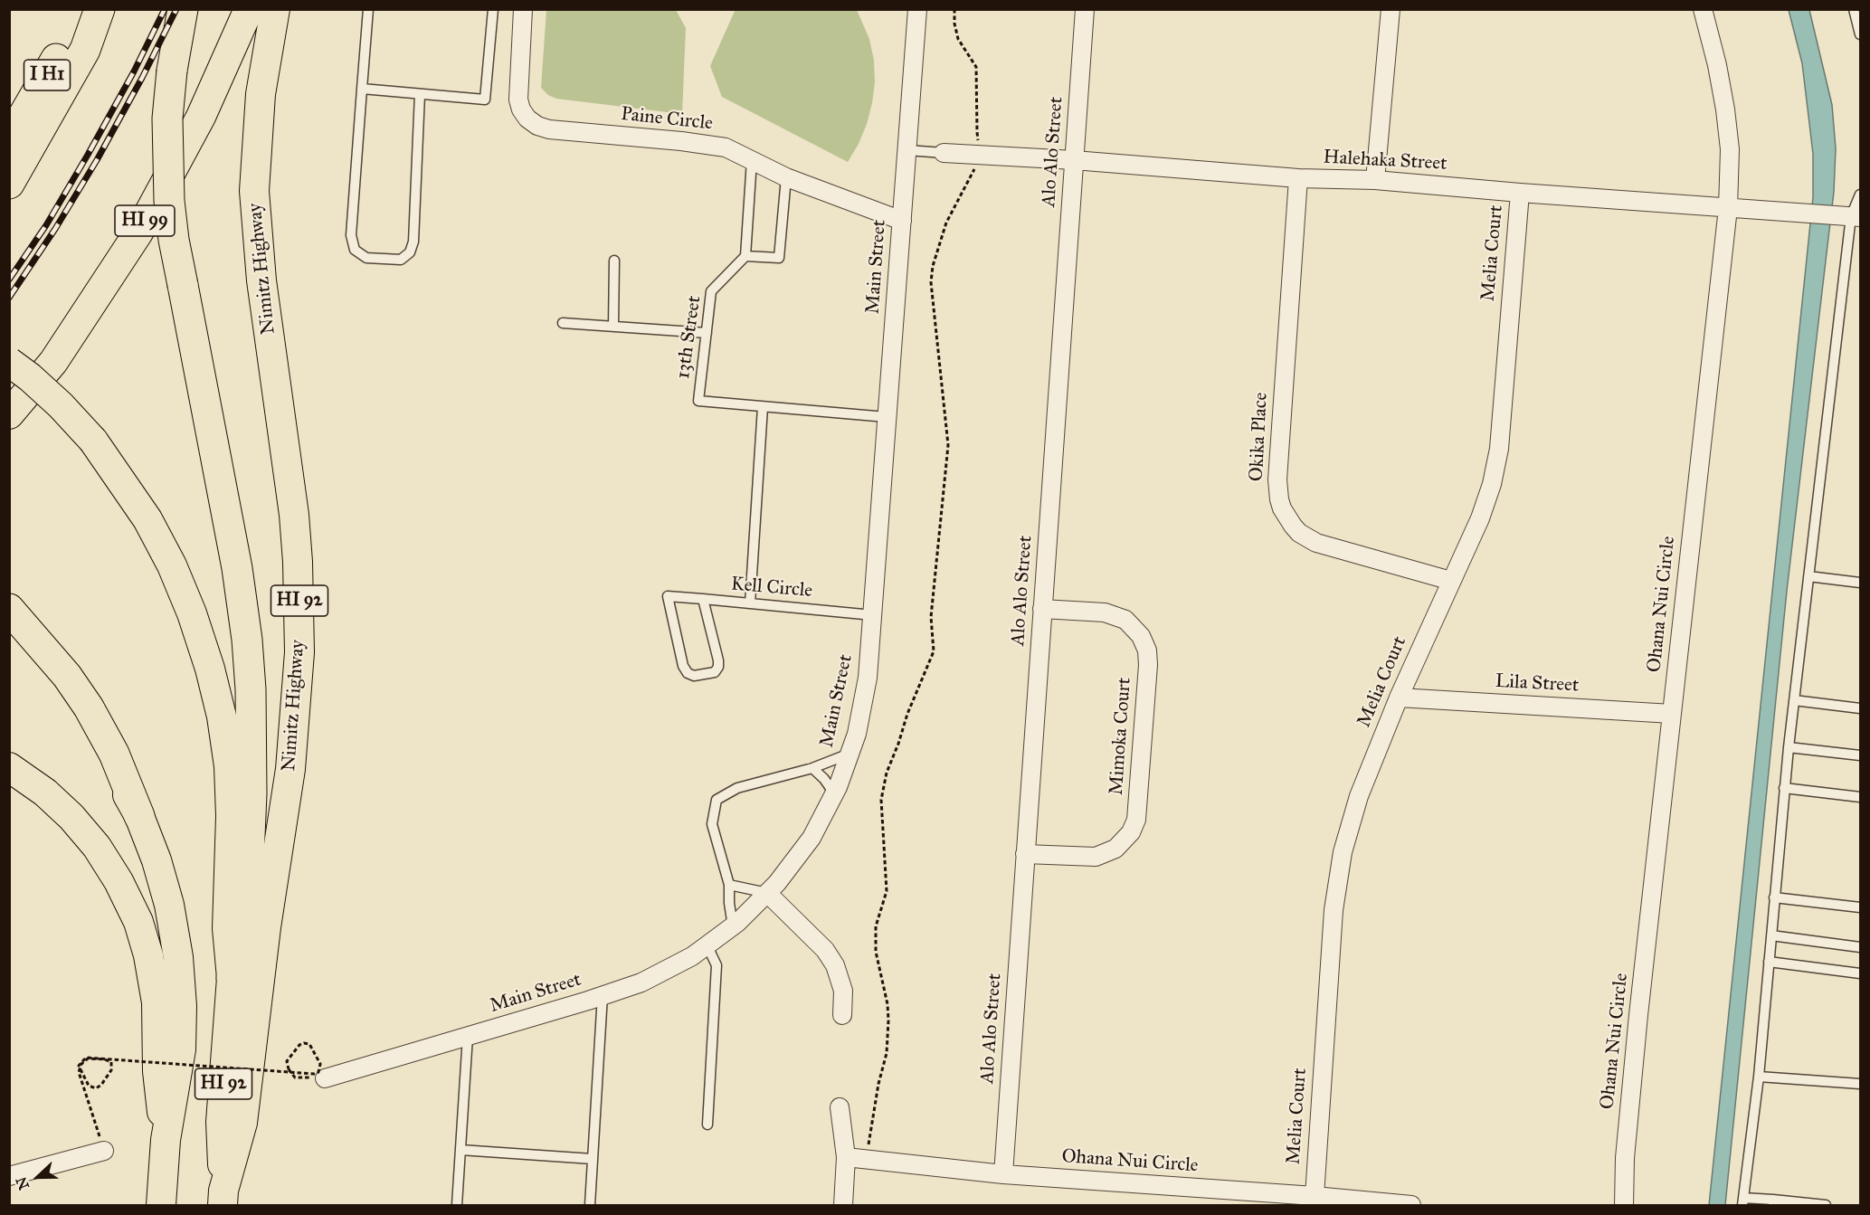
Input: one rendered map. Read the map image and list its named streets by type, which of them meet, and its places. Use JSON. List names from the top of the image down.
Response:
{
  "streets": {
    "highway": ["I H1"],
    "main road": ["HI 99", "Nimitz Highway", "HI 92"],
    "street": [
      "Paine Circle",
      "Alo Alo Street",
      "Halehaka Street",
      "Melia Court",
      "Main Street",
      "Okika Place",
      "Ohana Nui Circle",
      "Lila Street",
      "Mimoka Court"
    ],
    "lane": ["13th Street", "Kell Circle"]
  },
  "crossings": [
    ["Paine Circle", "Main Street"],
    ["Alo Alo Street", "Halehaka Street"],
    ["Alo Alo Street", "Ohana Nui Circle"],
    ["Alo Alo Street", "Mimoka Court"],
    ["Halehaka Street", "Melia Court"],
    ["Halehaka Street", "Main Street"],
    ["Halehaka Street", "Okika Place"],
    ["Halehaka Street", "Ohana Nui Circle"],
    ["Melia Court", "Okika Place"],
    ["Melia Court", "Ohana Nui Circle"],
    ["Melia Court", "Lila Street"],
    ["Main Street", "Kell Circle"],
    ["Nimitz Highway", "HI 92"],
    ["Ohana Nui Circle", "Lila Street"]
  ],
  "north": "left"
}
